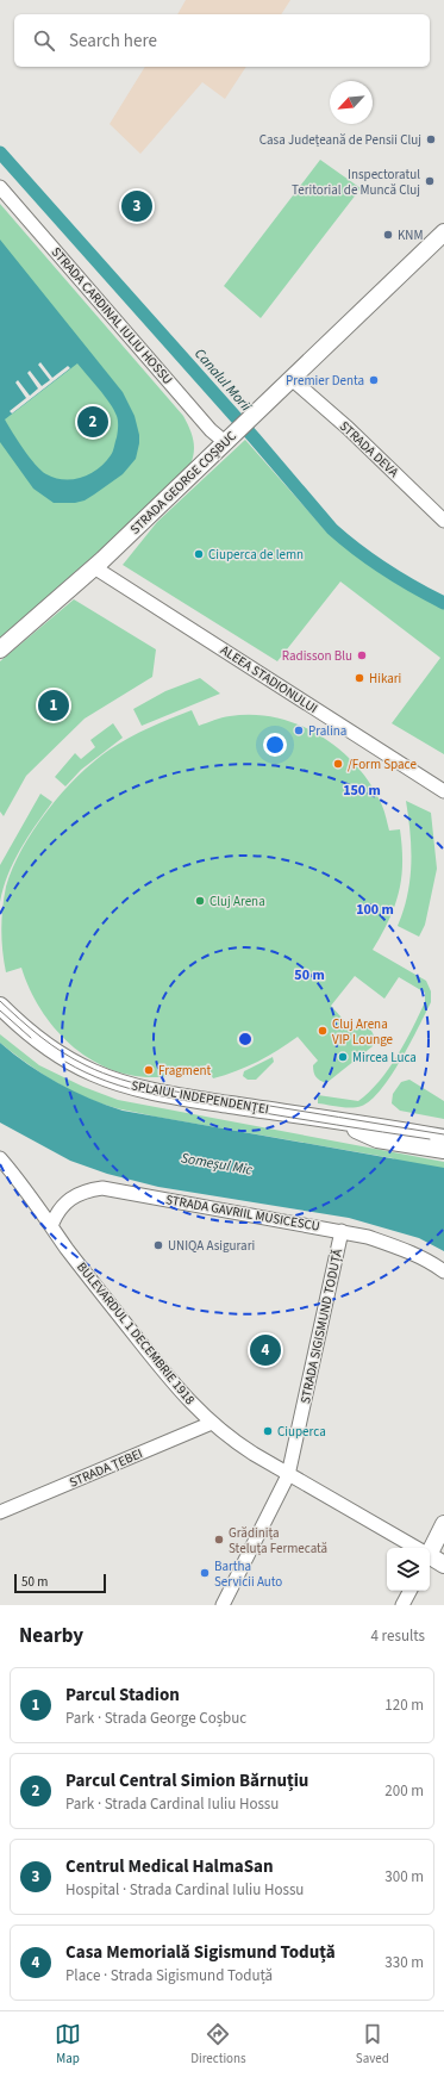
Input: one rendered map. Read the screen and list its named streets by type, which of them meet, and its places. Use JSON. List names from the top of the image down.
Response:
{
  "streets": {
    "main road": ["STRADA GEORGE COȘBUC", "SPLAIUL INDEPENDENȚEI", "BULEVARDUL 1 DECEMBRIE 1918"],
    "street": [
      "STRADA CARDINAL IULIU HOSSU",
      "STRADA DEVA",
      "ALEEA STADIONULUI",
      "STRADA GAVRIIL MUSICESCU",
      "STRADA SIGISMUND TODUȚĂ",
      "STRADA ȚEBEI"
    ]
  },
  "crossings": [
    ["STRADA CARDINAL IULIU HOSSU", "STRADA GEORGE COȘBUC"],
    ["STRADA DEVA", "STRADA GEORGE COȘBUC"],
    ["STRADA GEORGE COȘBUC", "ALEEA STADIONULUI"],
    ["STRADA GAVRIIL MUSICESCU", "STRADA SIGISMUND TODUȚĂ"],
    ["STRADA GAVRIIL MUSICESCU", "BULEVARDUL 1 DECEMBRIE 1918"],
    ["STRADA SIGISMUND TODUȚĂ", "BULEVARDUL 1 DECEMBRIE 1918"],
    ["BULEVARDUL 1 DECEMBRIE 1918", "STRADA ȚEBEI"]
  ],
  "water": ["Canalul Morii", "Someșul Mic"],
  "places": [
    "Casa Județeană de Pensii Cluj",
    "Inspectoratul Teritorial de Muncă Cluj",
    "KNM",
    "Premier Denta",
    "Ciuperca de lemn",
    "Radisson Blu",
    "Hikari",
    "Pralina",
    "/Form Space",
    "Cluj Arena",
    "Cluj Arena VIP Lounge",
    "Mircea Luca",
    "Fragment",
    "UNIQA Asigurari",
    "Ciuperca",
    "Grădinița Steluța Fermecată",
    "Bartha Servicii Auto"
  ],
  "scale_bar": "50 m",
  "north": "bottom left",
  "page": {
    "search": "Search here",
    "pins": [
      "3",
      "2",
      "1",
      "4"
    ],
    "scale": "50 m",
    "heading": ["Nearby", "4 results"],
    "list": [
      {
        "mark": "1",
        "name": "Parcul Stadion",
        "note": "Park · Strada George Coșbuc",
        "value": "120 m"
      },
      {
        "mark": "2",
        "name": "Parcul Central Simion Bărnuțiu",
        "note": "Park · Strada Cardinal Iuliu Hossu",
        "value": "200 m"
      },
      {
        "mark": "3",
        "name": "Centrul Medical HalmaSan",
        "note": "Hospital · Strada Cardinal Iuliu Hossu",
        "value": "300 m"
      },
      {
        "mark": "4",
        "name": "Casa Memorială Sigismund Toduță",
        "note": "Place · Strada Sigismund Toduță",
        "value": "330 m"
      }
    ],
    "nav": ["Map", "Directions", "Saved"]
  },
  "rings": ["150 m", "100 m", "50 m"]
}
